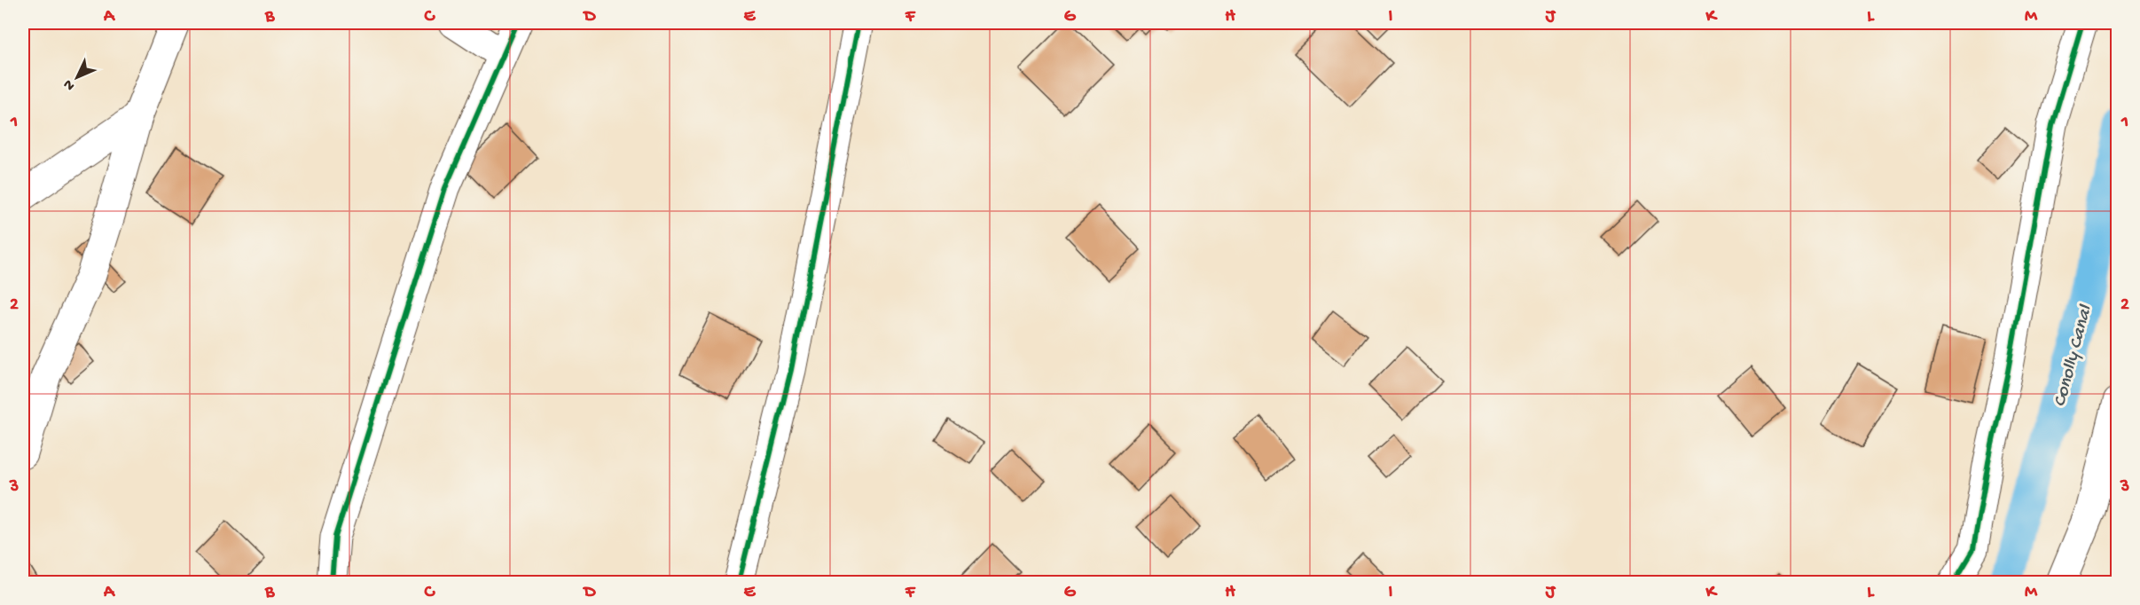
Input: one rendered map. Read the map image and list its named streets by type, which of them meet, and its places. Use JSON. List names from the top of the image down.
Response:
{
  "water": ["Conolly Canal"],
  "north": "bottom left",
  "grid": {
    "columns": [
      "A",
      "B",
      "C",
      "D",
      "E",
      "F",
      "G",
      "H",
      "I",
      "J",
      "K",
      "L",
      "M"
    ],
    "rows": ["1", "2", "3"]
  }
}
